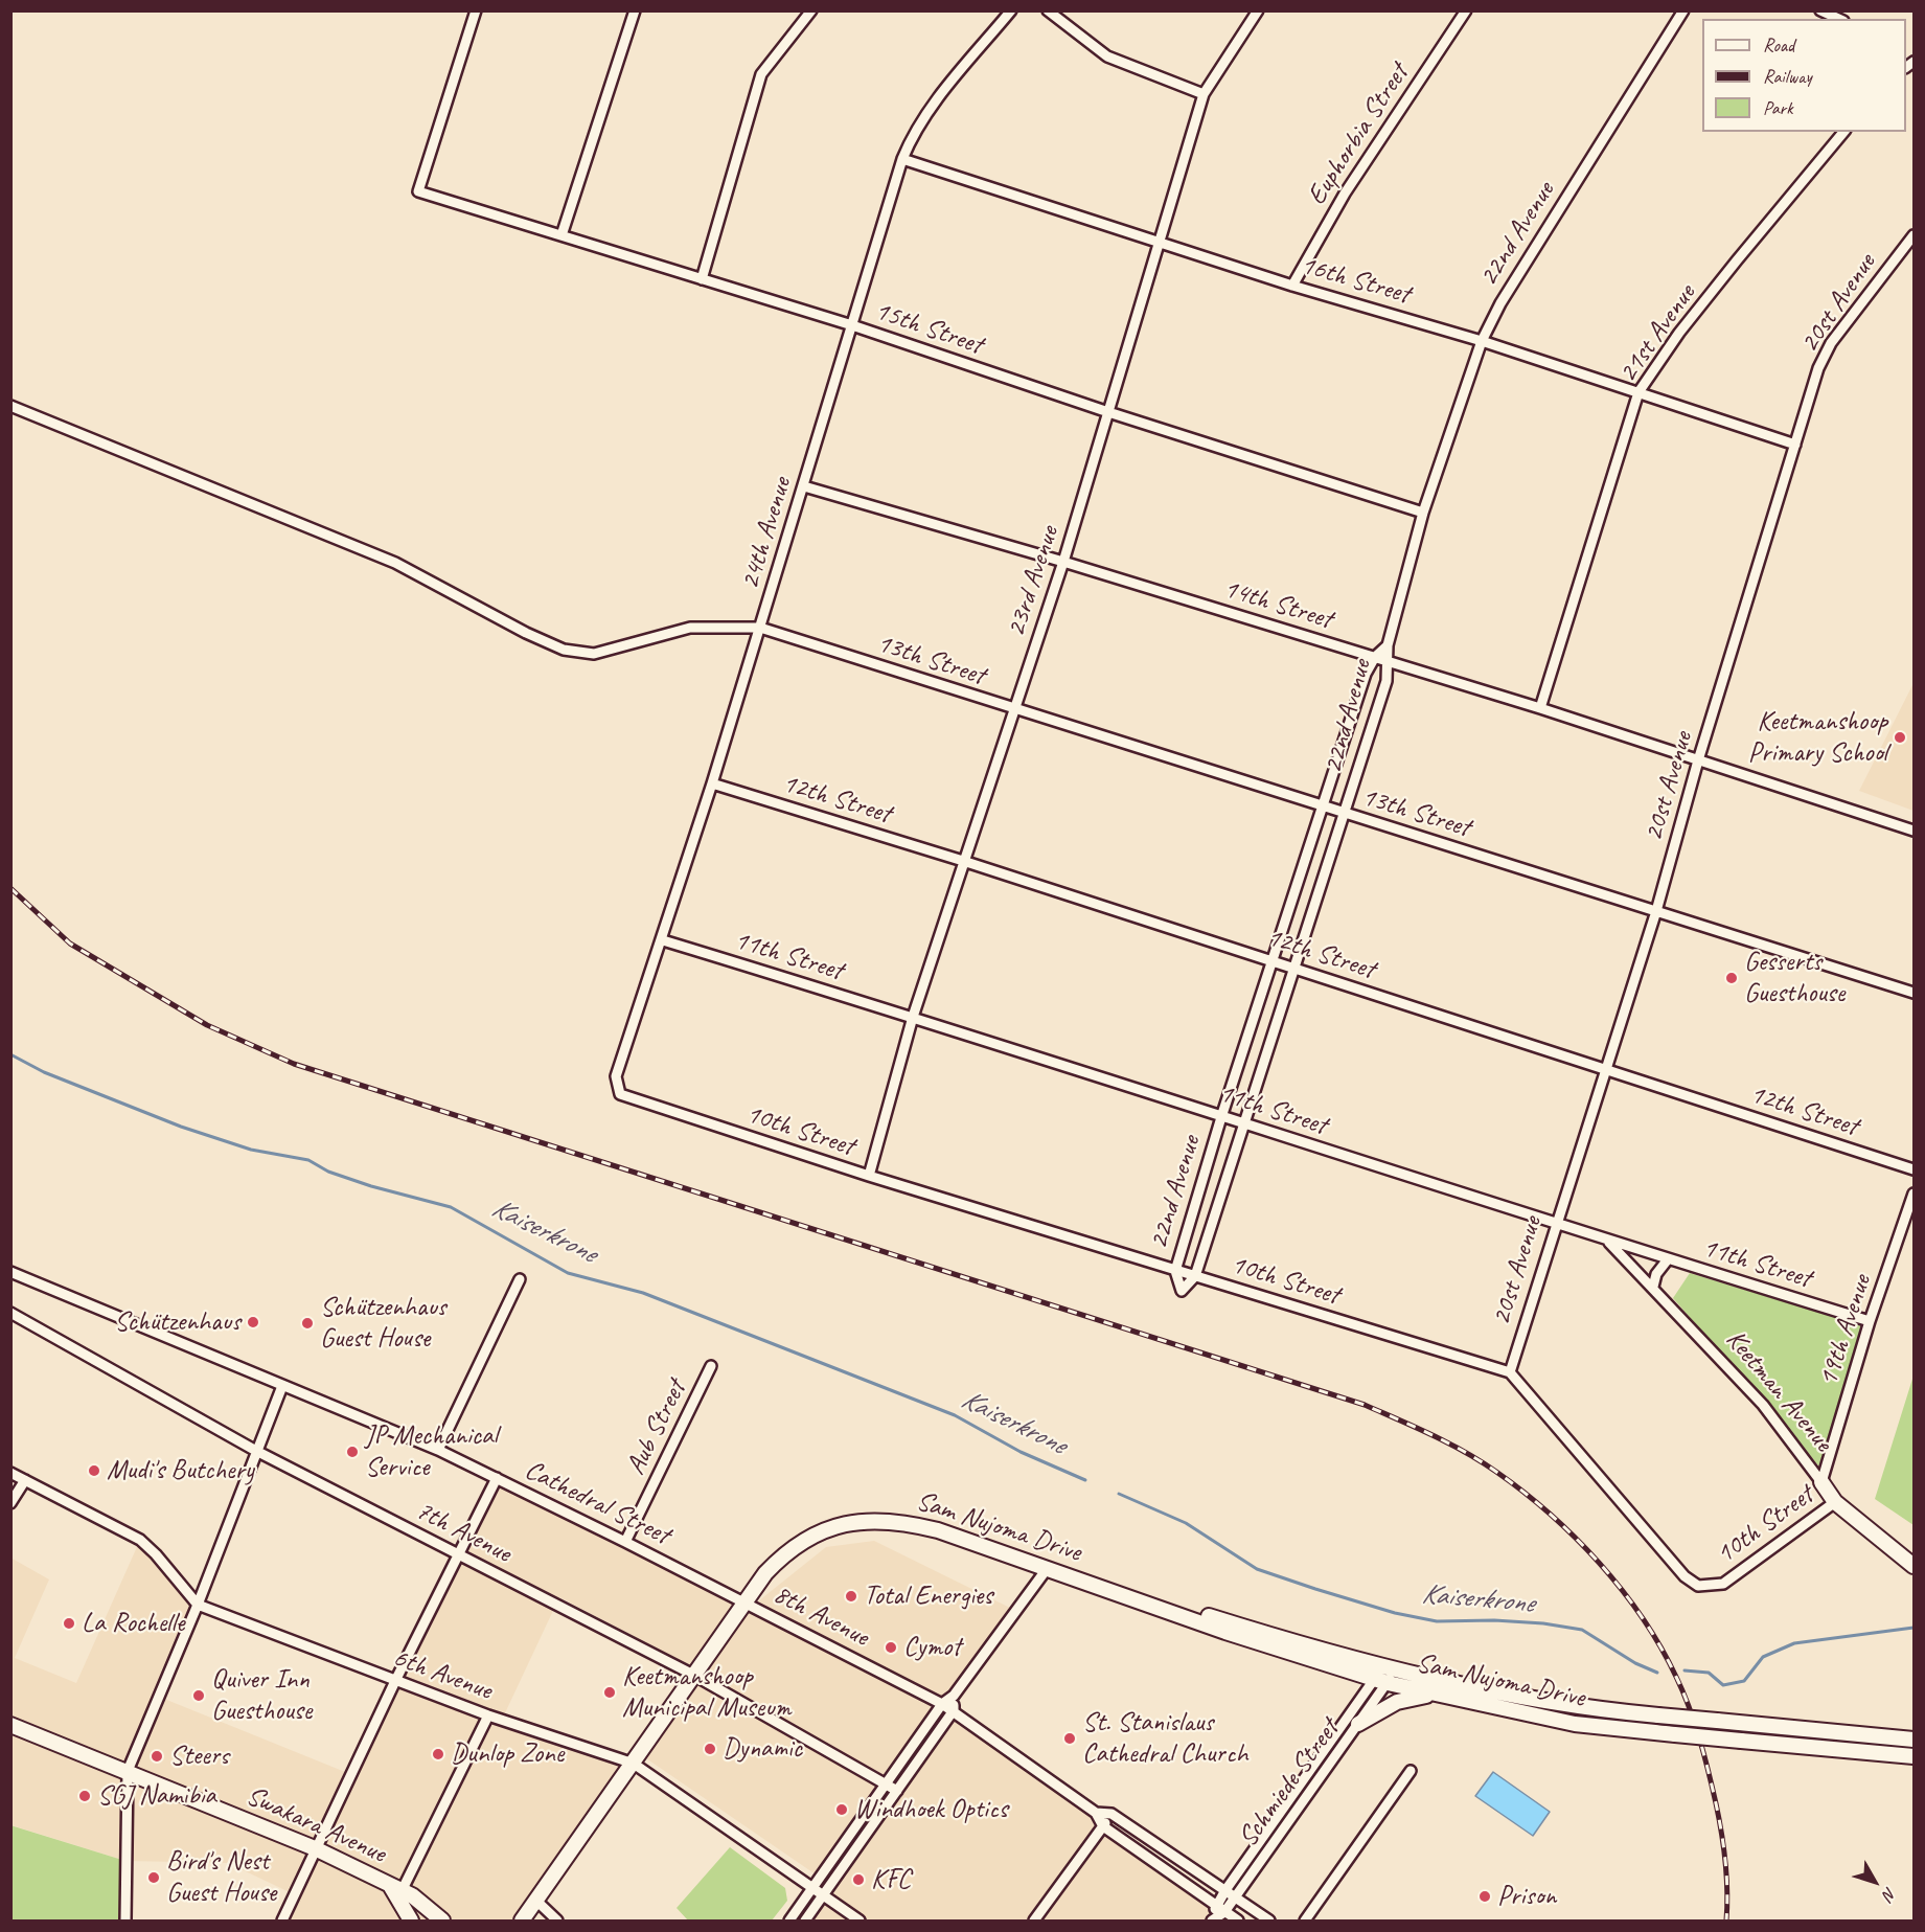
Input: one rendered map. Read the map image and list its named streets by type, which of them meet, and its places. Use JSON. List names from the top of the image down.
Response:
{
  "streets": {
    "main road": ["Keetman Avenue", "Sam Nujoma Drive", "Swakara Avenue"],
    "street": [
      "Euphorbia Street",
      "22nd Avenue",
      "16th Street",
      "20st Avenue",
      "15th Street",
      "21st Avenue",
      "24th Avenue",
      "23rd Avenue",
      "14th Street",
      "13th Street",
      "12th Street",
      "11th Street",
      "10th Street",
      "19th Avenue",
      "Aub Street",
      "Cathedral Street",
      "7th Avenue",
      "8th Avenue",
      "6th Avenue",
      "Schmiede Street"
    ]
  },
  "crossings": [
    ["Euphorbia Street", "16th Street"],
    ["22nd Avenue", "16th Street"],
    ["22nd Avenue", "15th Street"],
    ["22nd Avenue", "14th Street"],
    ["22nd Avenue", "13th Street"],
    ["22nd Avenue", "12th Street"],
    ["22nd Avenue", "11th Street"],
    ["22nd Avenue", "10th Street"],
    ["16th Street", "20st Avenue"],
    ["16th Street", "21st Avenue"],
    ["16th Street", "24th Avenue"],
    ["16th Street", "23rd Avenue"],
    ["20st Avenue", "14th Street"],
    ["20st Avenue", "13th Street"],
    ["20st Avenue", "12th Street"],
    ["20st Avenue", "11th Street"],
    ["20st Avenue", "10th Street"],
    ["15th Street", "24th Avenue"],
    ["15th Street", "23rd Avenue"],
    ["21st Avenue", "14th Street"],
    ["24th Avenue", "14th Street"],
    ["24th Avenue", "13th Street"],
    ["24th Avenue", "12th Street"],
    ["24th Avenue", "11th Street"],
    ["24th Avenue", "10th Street"],
    ["23rd Avenue", "14th Street"],
    ["23rd Avenue", "13th Street"],
    ["23rd Avenue", "12th Street"],
    ["23rd Avenue", "11th Street"],
    ["23rd Avenue", "10th Street"],
    ["11th Street", "19th Avenue"],
    ["11th Street", "Keetman Avenue"],
    ["10th Street", "Keetman Avenue"],
    ["19th Avenue", "Keetman Avenue"],
    ["Aub Street", "Cathedral Street"],
    ["Cathedral Street", "Sam Nujoma Drive"],
    ["Cathedral Street", "8th Avenue"],
    ["Sam Nujoma Drive", "7th Avenue"],
    ["Sam Nujoma Drive", "8th Avenue"],
    ["Sam Nujoma Drive", "6th Avenue"],
    ["Sam Nujoma Drive", "Schmiede Street"],
    ["8th Avenue", "Schmiede Street"]
  ],
  "water": ["Kaiserkrone"],
  "places": [
    "Keetmanshoop Primary School",
    "Gesserts Guesthouse",
    "Schützenhaus",
    "Schützenhaus Guest House",
    "JP Mechanical Service",
    "Mudi's Butchery",
    "Total Energies",
    "La Rochelle",
    "Cymot",
    "Keetmanshoop Municipal Museum",
    "Quiver Inn Guesthouse",
    "St. Stanislaus Cathedral Church",
    "Dynamic",
    "Dunlop Zone",
    "Steers",
    "SGJ Namibia",
    "Windhoek Optics",
    "Bird's Nest Guest House",
    "KFC",
    "Prison"
  ],
  "legend": ["Road", "Railway", "Park"],
  "north": "bottom right"
}
